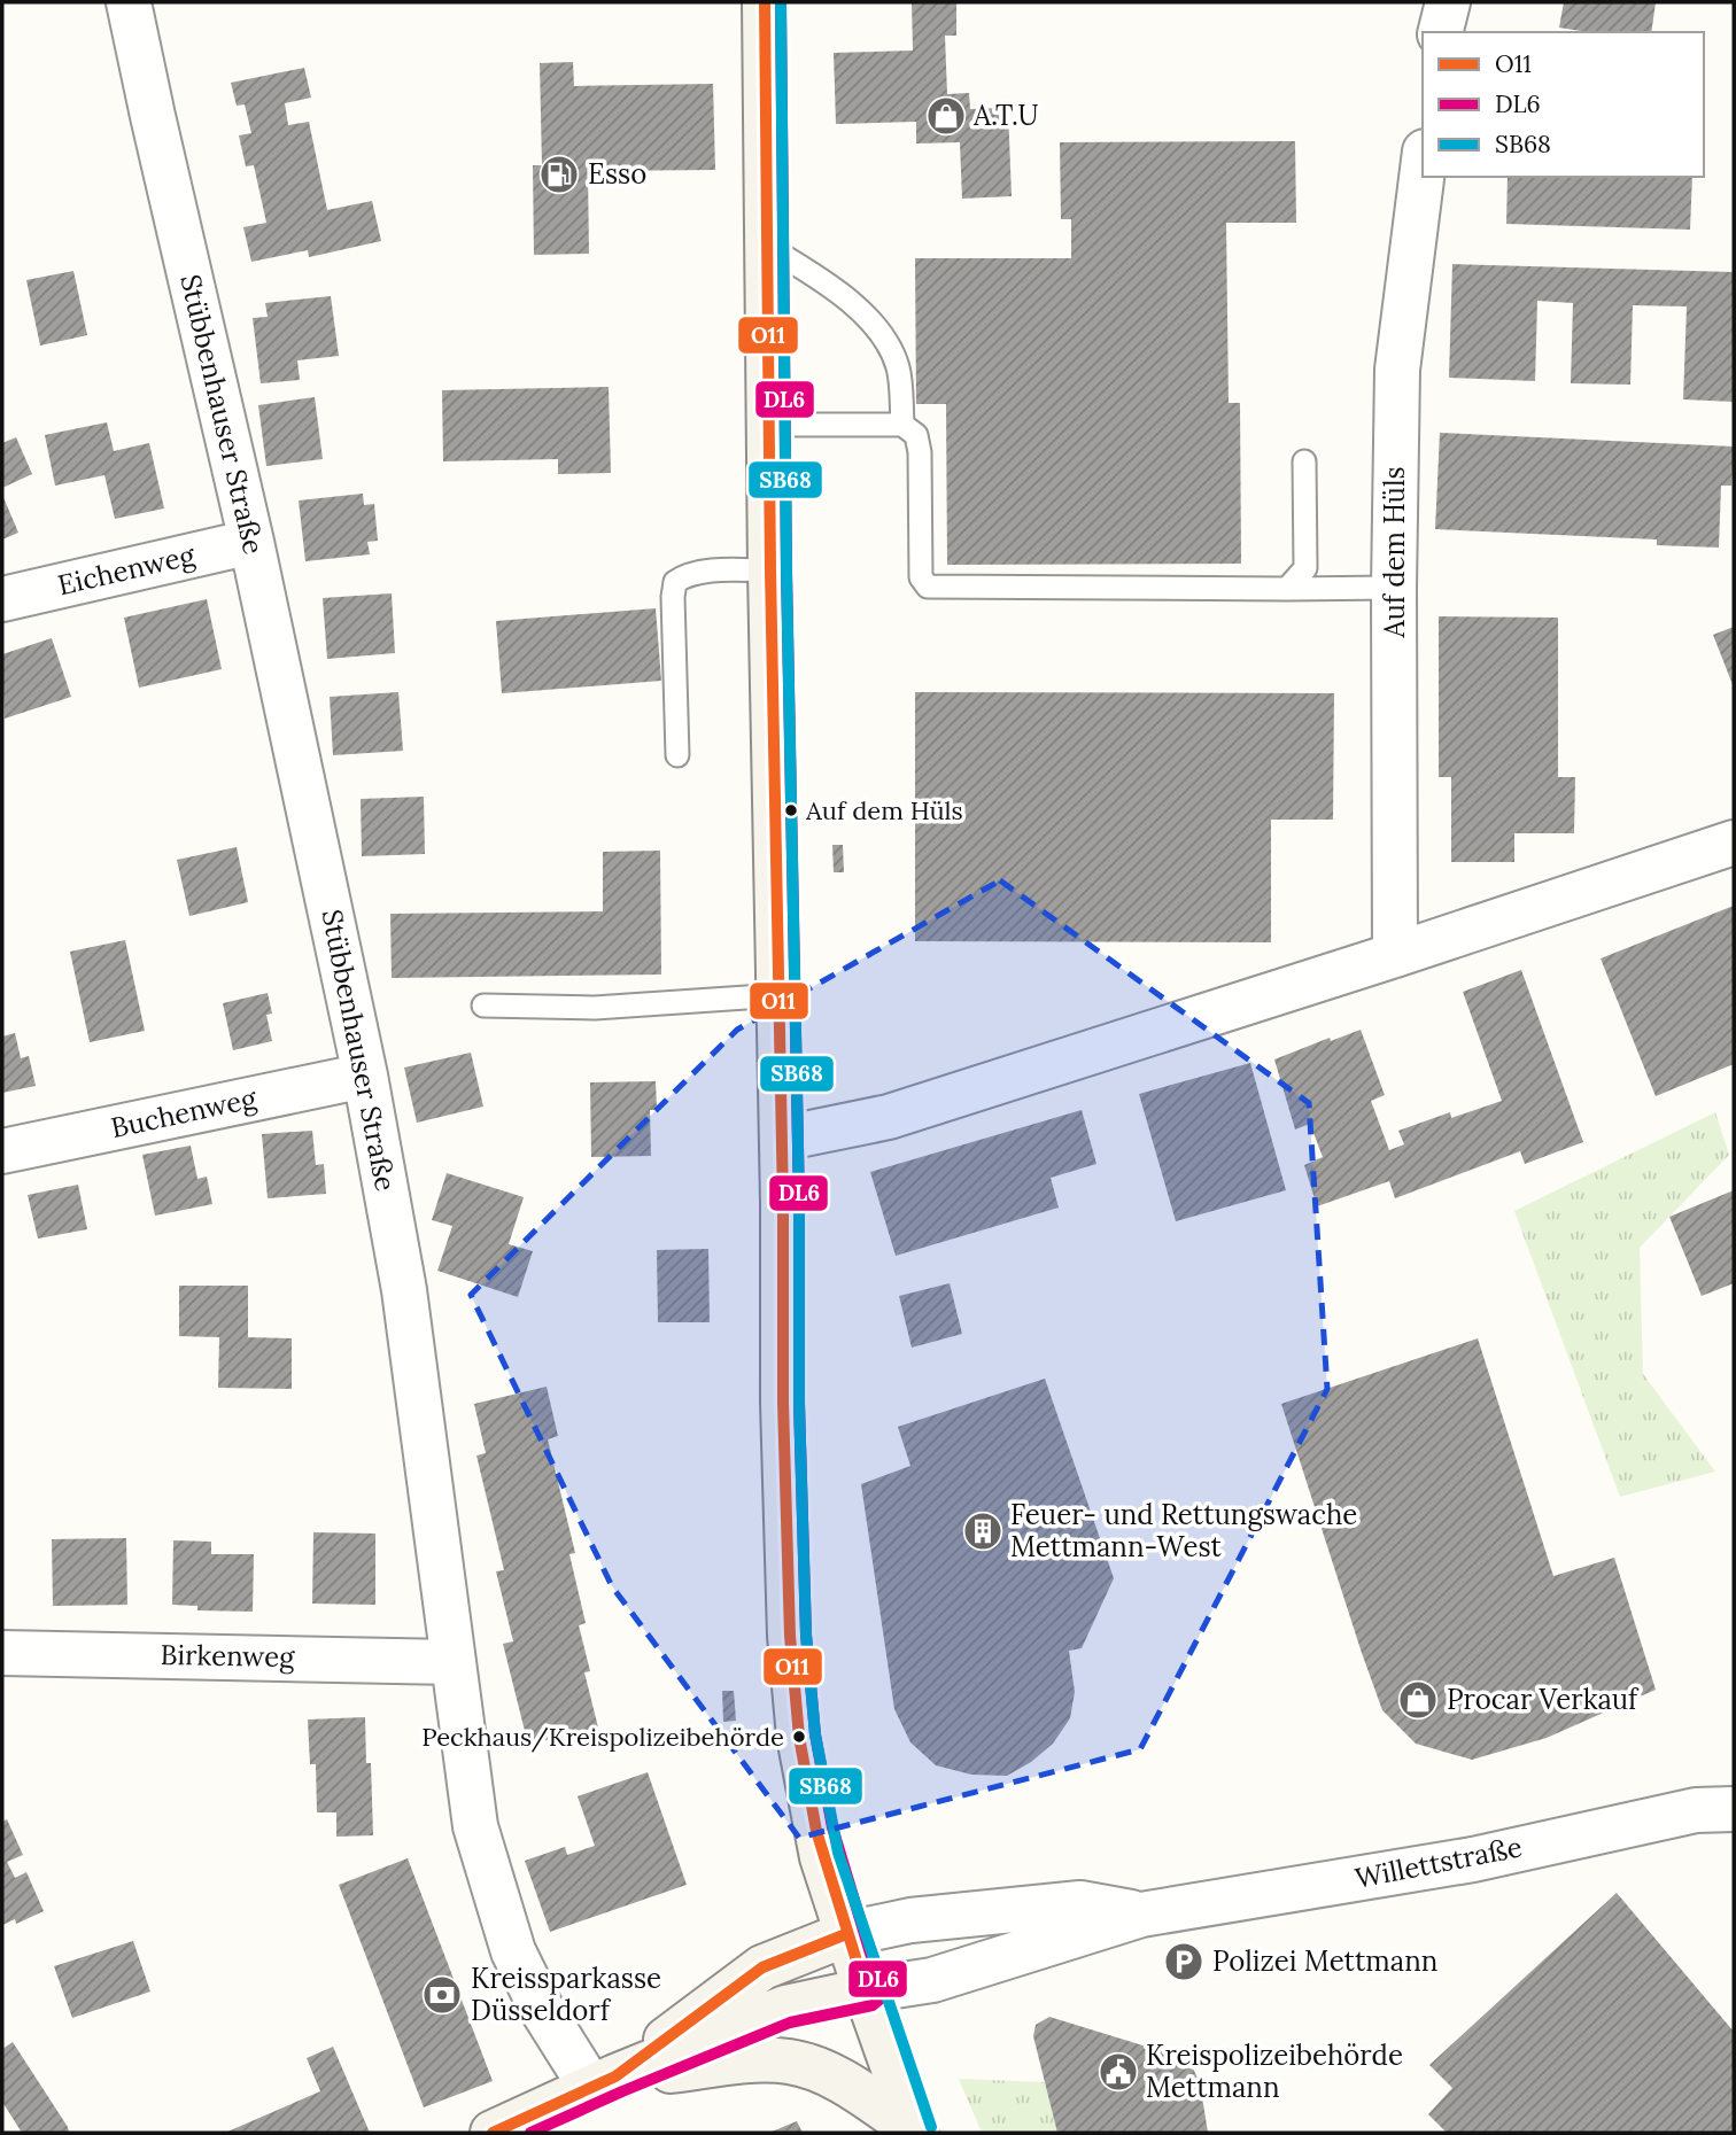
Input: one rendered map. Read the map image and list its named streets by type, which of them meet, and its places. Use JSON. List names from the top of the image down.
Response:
{
  "streets": {
    "street": [
      "Stübbenhauser Straße",
      "Auf dem Hüls",
      "Eichenweg",
      "Buchenweg",
      "Birkenweg",
      "Willettstraße"
    ]
  },
  "crossings": [
    ["Stübbenhauser Straße", "Eichenweg"],
    ["Stübbenhauser Straße", "Buchenweg"],
    ["Stübbenhauser Straße", "Birkenweg"]
  ],
  "places": {
    "shop": ["A.T.U", "Procar Verkauf"],
    "fuel station": ["Esso"],
    "other": ["Auf dem Hüls", "Peckhaus/Kreispolizeibehörde"],
    "building": ["Feuer- und Rettungswache Mettmann-West"],
    "parking": ["Polizei Mettmann"],
    "bank": ["Kreissparkasse Düsseldorf"],
    "public building": ["Kreispolizeibehörde Mettmann"]
  },
  "lines": ["transit line O11", "transit line DL6", "transit line SB68"],
  "legend": ["O11", "DL6", "SB68"]
}
